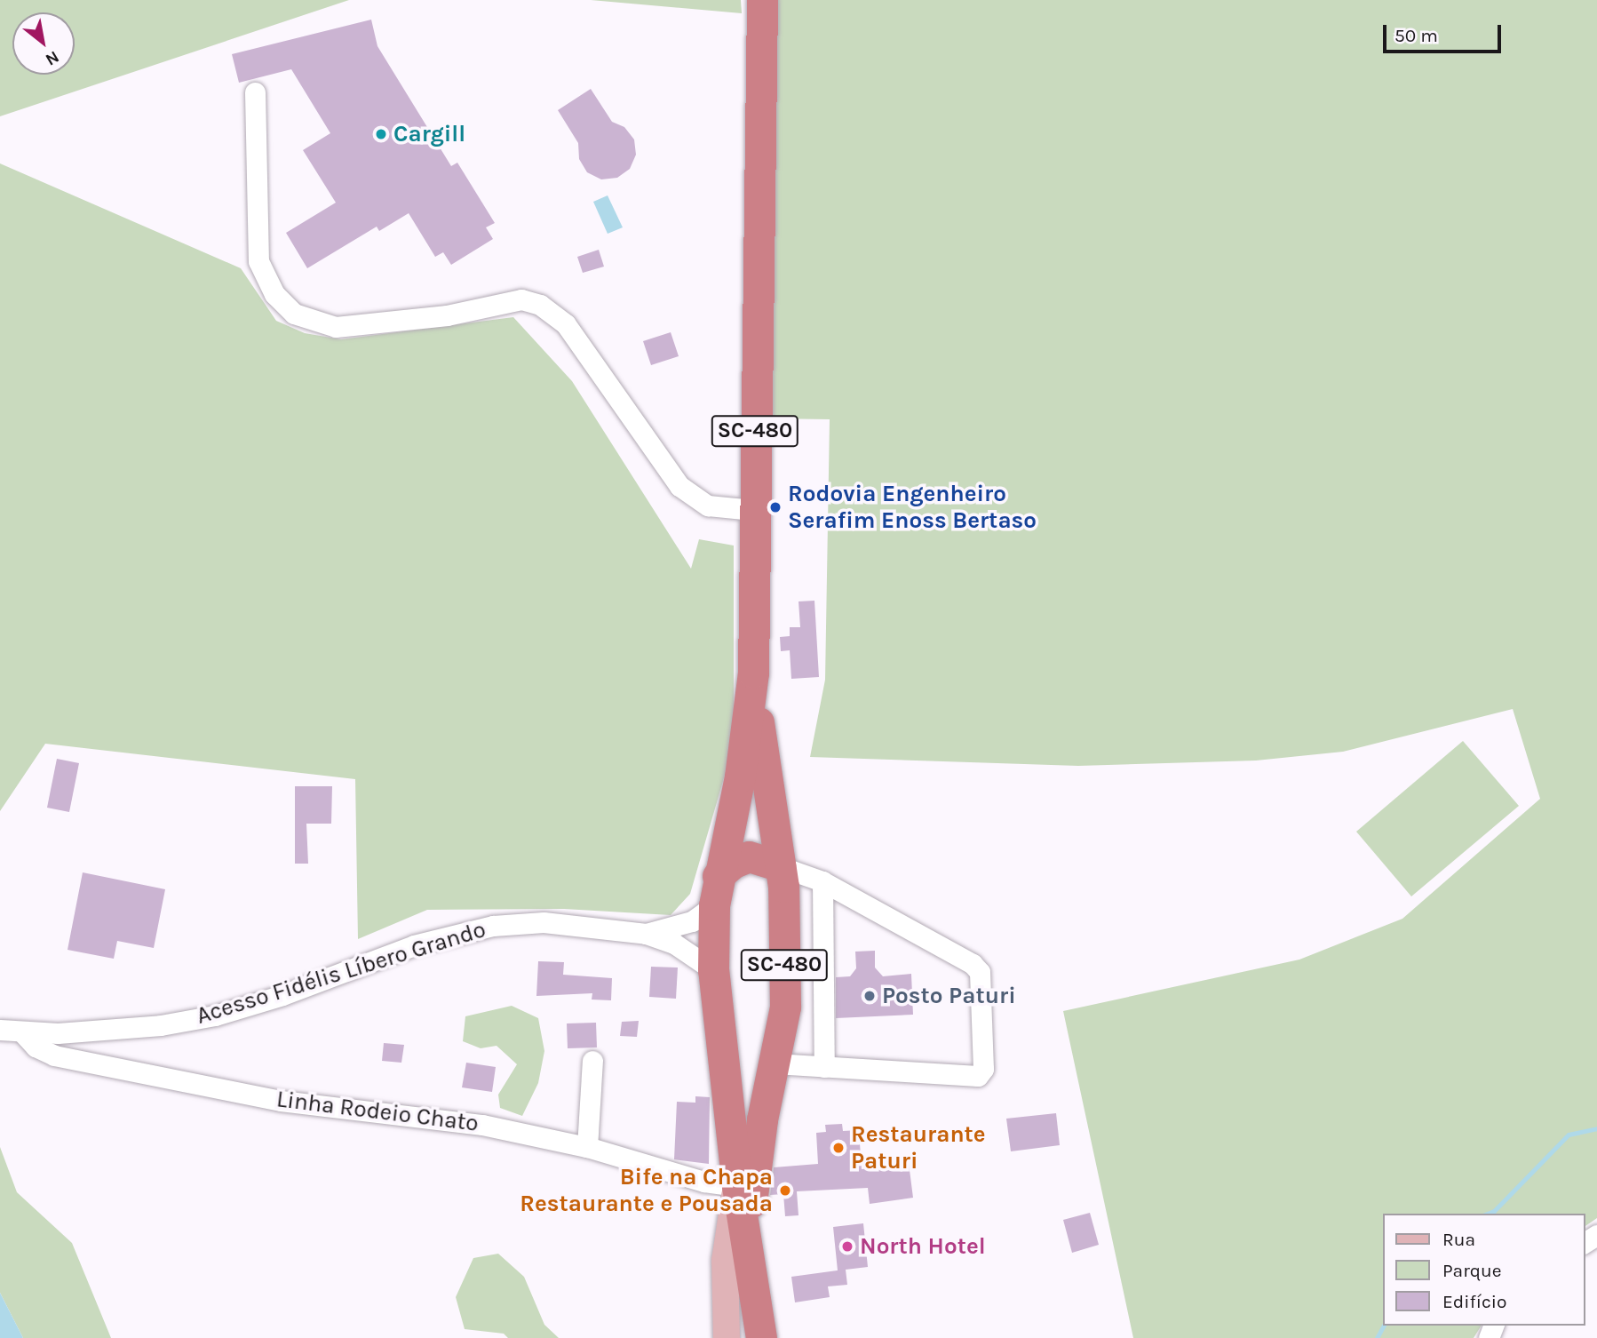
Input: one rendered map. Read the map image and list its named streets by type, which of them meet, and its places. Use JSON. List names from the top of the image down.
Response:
{
  "streets": {
    "highway": ["SC-480"],
    "street": ["Acesso Fidélis Líbero Grando", "Linha Rodeio Chato"]
  },
  "crossings": [
    ["SC-480", "Acesso Fidélis Líbero Grando"],
    ["SC-480", "Linha Rodeio Chato"],
    ["Acesso Fidélis Líbero Grando", "Linha Rodeio Chato"]
  ],
  "places": [
    "Cargill",
    "Rodovia Engenheiro Serafim Enoss Bertaso",
    "Posto Paturi",
    "Restaurante Paturi",
    "Bife na Chapa Restaurante e Pousada",
    "North Hotel"
  ],
  "legend": ["Rua", "Parque", "Edifício"],
  "scale_bar": "50 m",
  "north": "bottom right"
}
